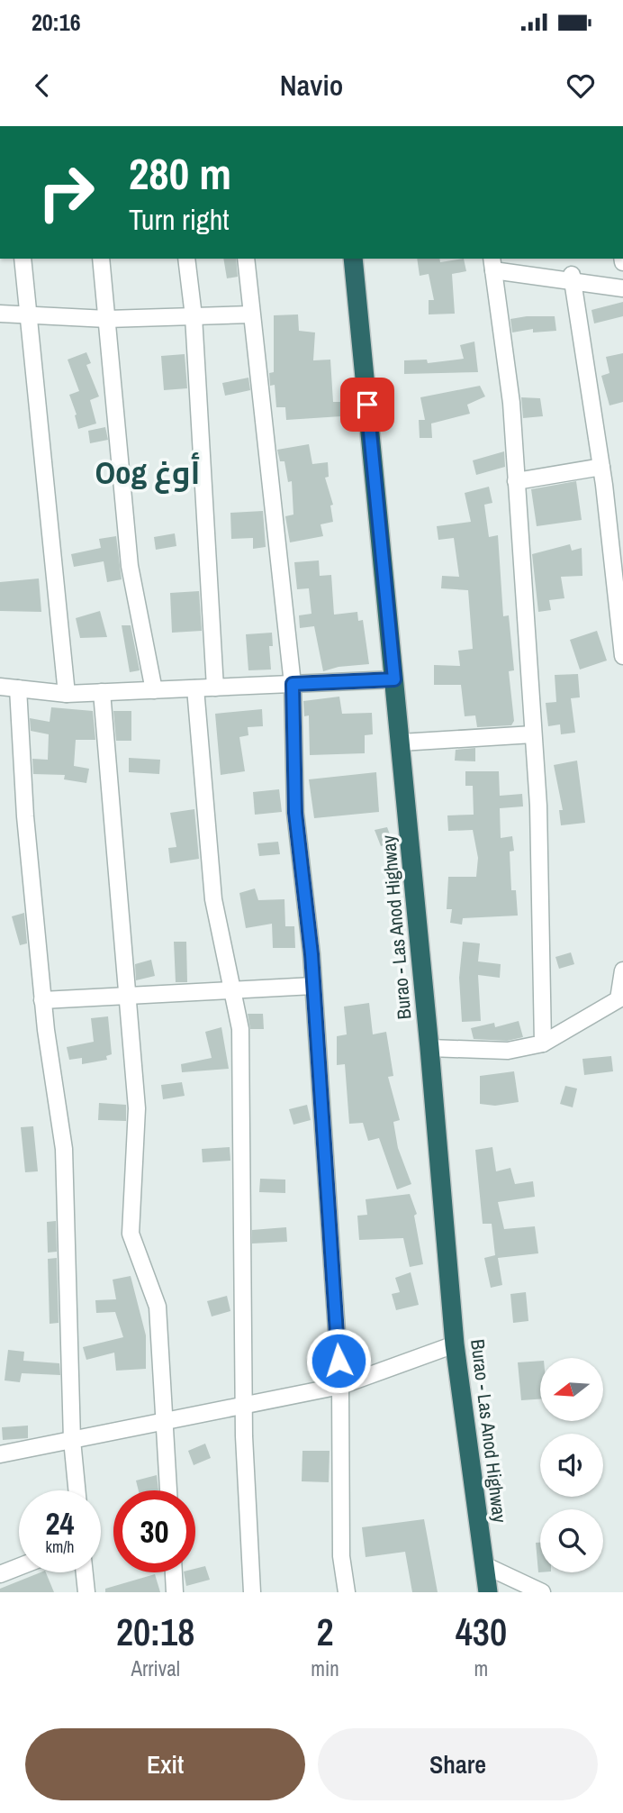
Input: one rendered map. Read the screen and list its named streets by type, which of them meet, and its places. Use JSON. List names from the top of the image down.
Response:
{
  "streets": {
    "highway": ["Burao - Las Anod Highway"]
  },
  "districts": ["Oog أوغ"],
  "north": "left",
  "page": {
    "status": "20:16",
    "header": "Navio",
    "turn": ["280 m", "Turn right"],
    "speed": "24 km/h",
    "limit": "30",
    "eta": [
      "20:18",
      "Arrival",
      "2",
      "min",
      "430",
      "m"
    ],
    "buttons": ["Exit", "Share"]
  }
}
